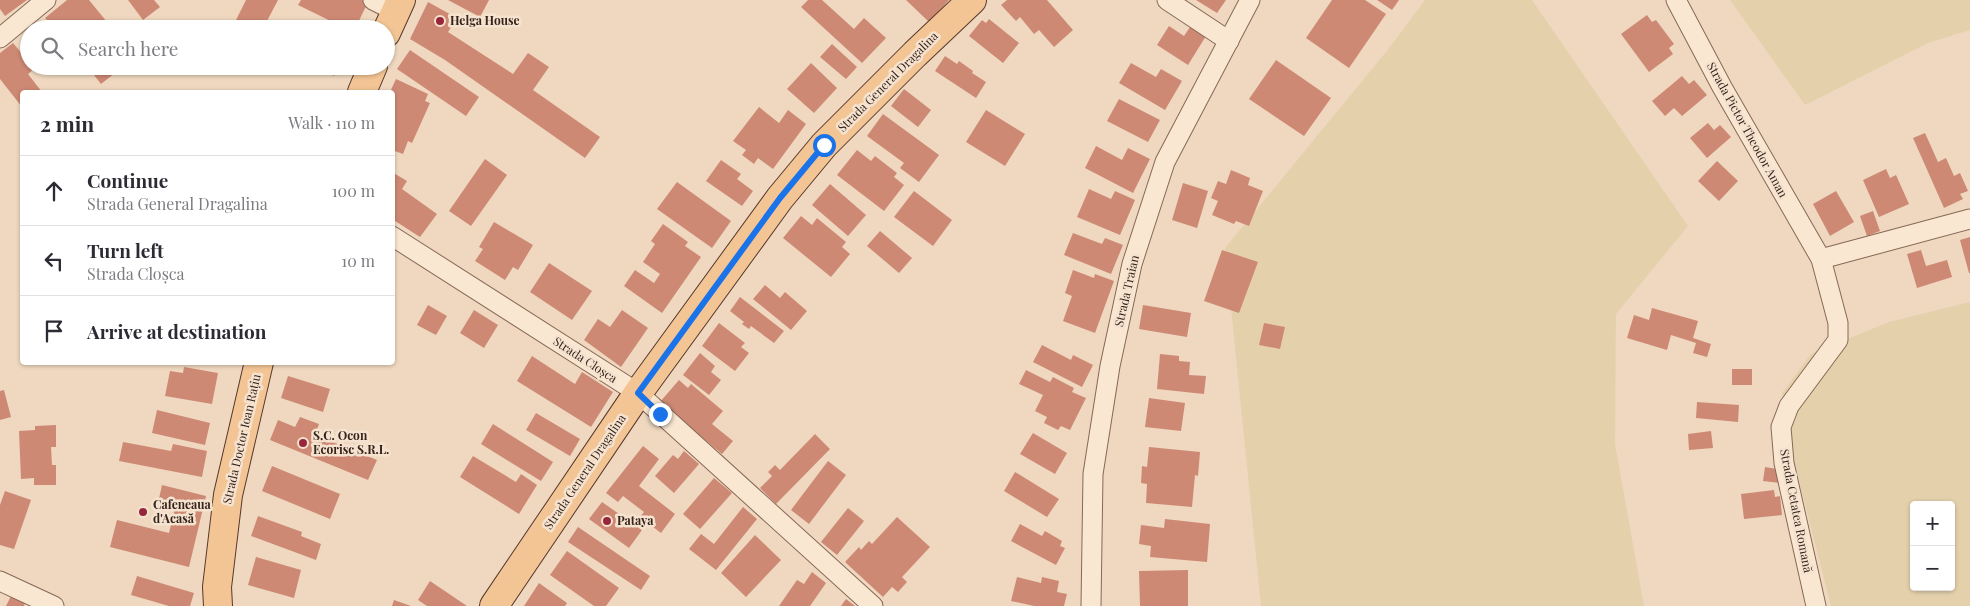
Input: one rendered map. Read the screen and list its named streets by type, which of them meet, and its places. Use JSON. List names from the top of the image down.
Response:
{
  "streets": {
    "main road": ["Strada General Dragalina", "Strada Doctor Ioan Rațiu"],
    "street": [
      "Strada Pictor Theodor Aman",
      "Strada Traian",
      "Strada Cloșca",
      "Strada Cetatea Romană"
    ]
  },
  "crossings": [
    ["Strada General Dragalina", "Strada Cloșca"],
    ["Strada Pictor Theodor Aman", "Strada Cetatea Romană"]
  ],
  "places": [
    "Helga House",
    "S.C. Ocon Ecorisc S.R.L.",
    "Cafeneaua d'Acasă",
    "Pataya"
  ],
  "page": {
    "search": "Search here",
    "heading": ["2 min", "Walk · 110 m"],
    "list": [
      ["Continue", "Strada General Dragalina", "100 m"],
      ["Turn left", "Strada Cloșca", "10 m"],
      "Arrive at destination"
    ],
    "map_buttons": ["+", "−"]
  }
}
